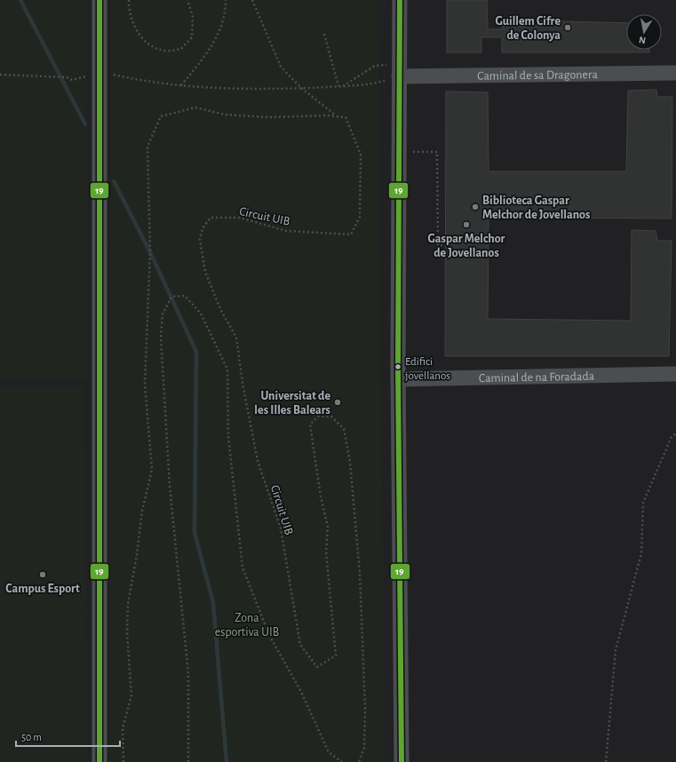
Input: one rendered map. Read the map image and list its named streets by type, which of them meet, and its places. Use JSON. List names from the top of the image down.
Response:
{
  "streets": {
    "street": ["Caminal de sa Dragonera", "Caminal de na Foradada"],
    "path": ["Circuit UIB"]
  },
  "parks": ["Zona esportiva UIB"],
  "places": [
    "Guillem Cifre de Colonya",
    "Biblioteca Gaspar Melchor de Jovellanos",
    "Gaspar Melchor de Jovellanos",
    "Edifici jovellanos",
    "Universitat de les Illes Balears",
    "Campus Esport"
  ],
  "lines": ["transit line 19"],
  "scale_bar": "50 m",
  "north": "bottom"
}
